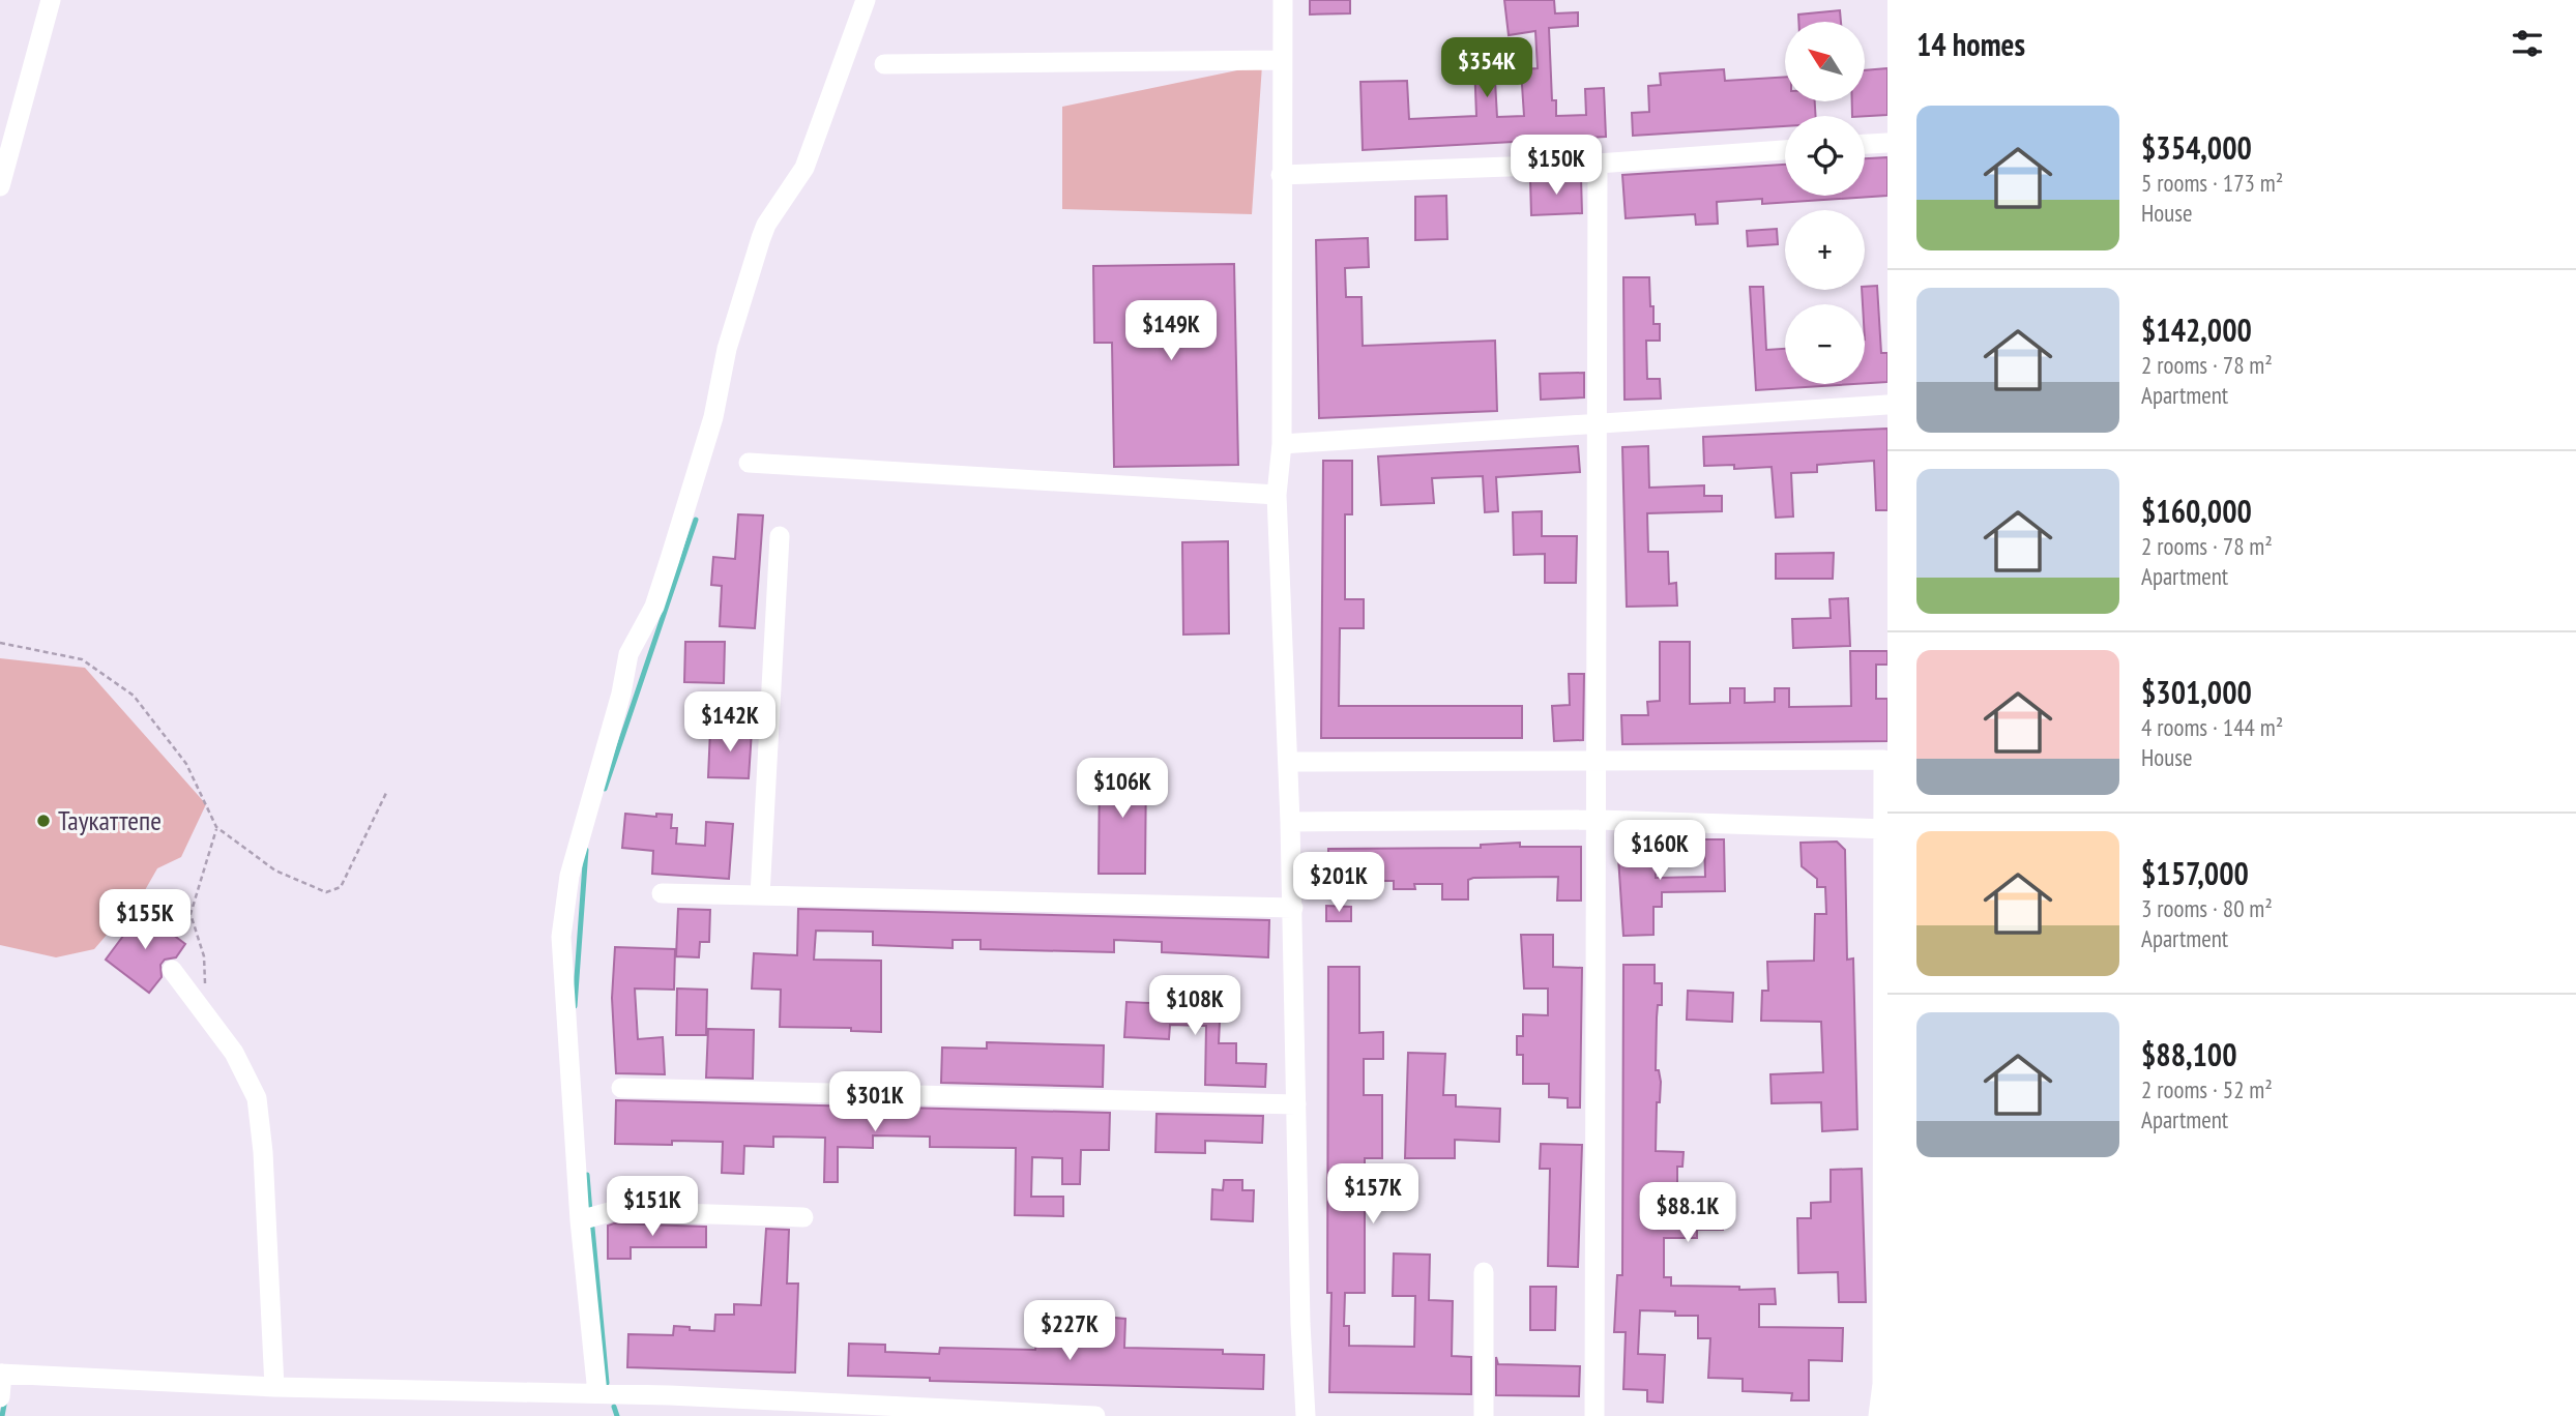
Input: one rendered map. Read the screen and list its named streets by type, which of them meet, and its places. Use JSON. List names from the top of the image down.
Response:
{
  "places": ["Таукаттепе"],
  "north": "top left",
  "page": {
    "heading": "14 homes",
    "map_buttons": ["+", "−"],
    "price": [
      "$354K",
      "$150K",
      "$149K",
      "$142K",
      "$106K",
      "$160K",
      "$201K",
      "$155K",
      "$108K",
      "$301K",
      "$157K",
      "$151K",
      "$88.1K",
      "$227K"
    ],
    "list": [
      {
        "name": "$354,000",
        "note": "5 rooms · 173 m² · House"
      },
      {
        "name": "$142,000",
        "note": "2 rooms · 78 m² · Apartment"
      },
      {
        "name": "$160,000",
        "note": "2 rooms · 78 m² · Apartment"
      },
      {
        "name": "$301,000",
        "note": "4 rooms · 144 m² · House"
      },
      {
        "name": "$157,000",
        "note": "3 rooms · 80 m² · Apartment"
      },
      {
        "name": "$88,100",
        "note": "2 rooms · 52 m² · Apartment"
      }
    ]
  }
}
